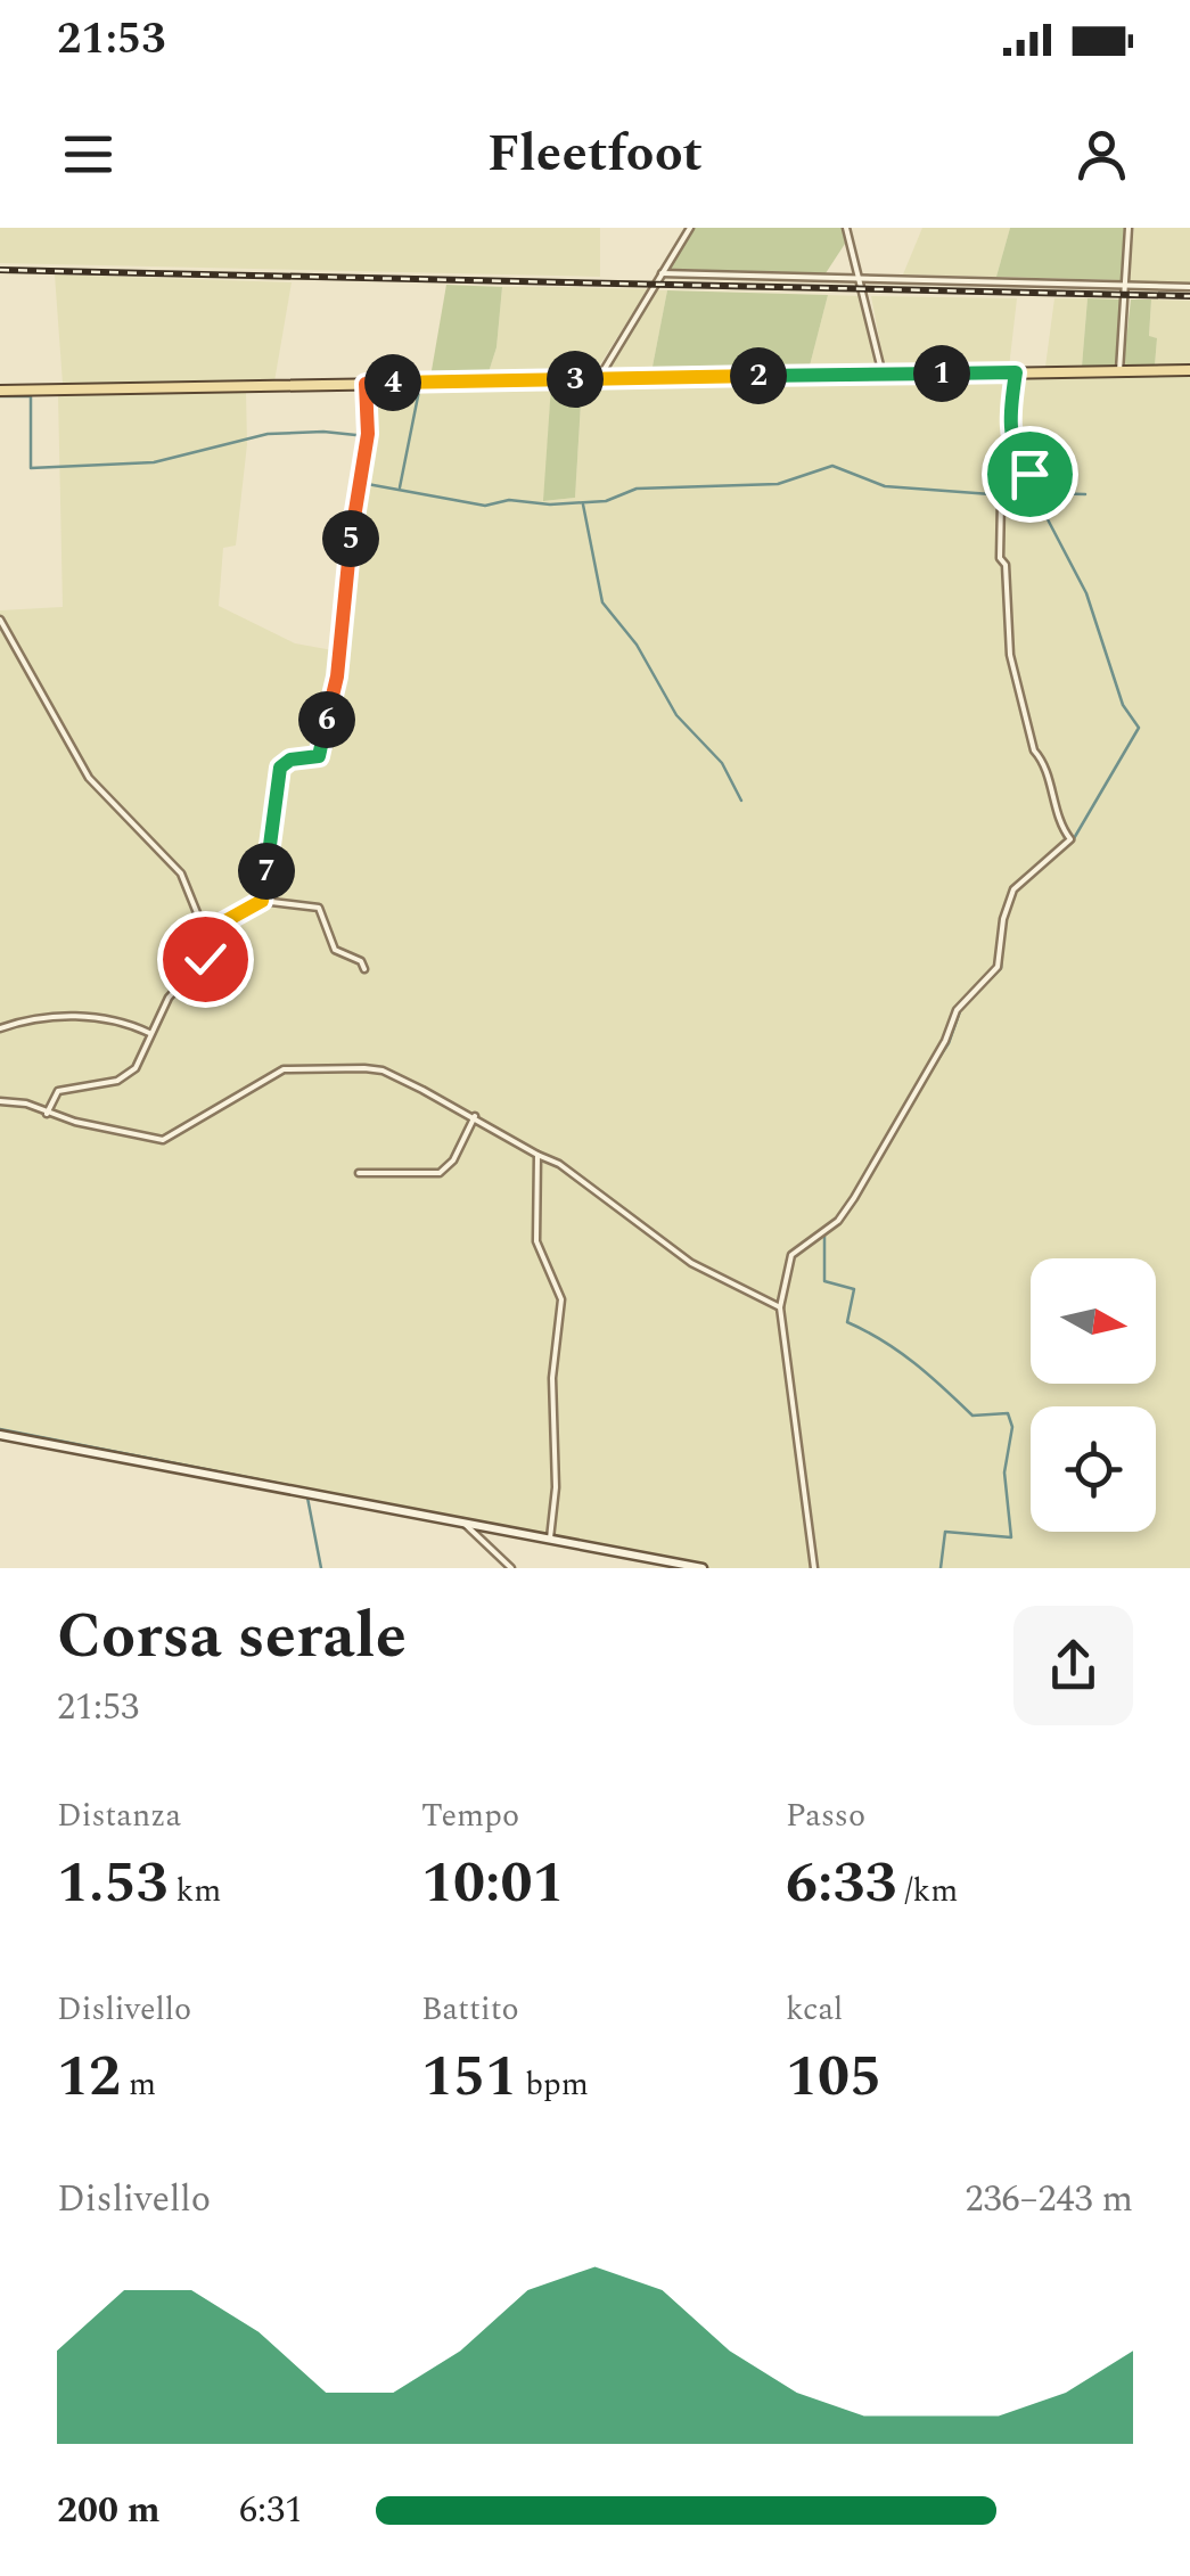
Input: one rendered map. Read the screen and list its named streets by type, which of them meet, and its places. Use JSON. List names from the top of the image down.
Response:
{
  "north": "right",
  "page": {
    "status": "21:53",
    "header": "Fleetfoot",
    "pins": [
      "1",
      "2",
      "3",
      "4",
      "5",
      "6",
      "7"
    ],
    "heading": ["Corsa serale", "21:53"],
    "stats": [
      ["Distanza", "1.53 km"],
      ["Tempo", "10:01"],
      ["Passo", "6:33 /km"],
      ["Dislivello", "12 m"],
      ["Battito", "151 bpm"],
      ["kcal", "105"]
    ],
    "chart": ["Dislivello", "236–243 m"],
    "list": [
      {
        "name": "200 m",
        "note": "6:31"
      }
    ]
  }
}
